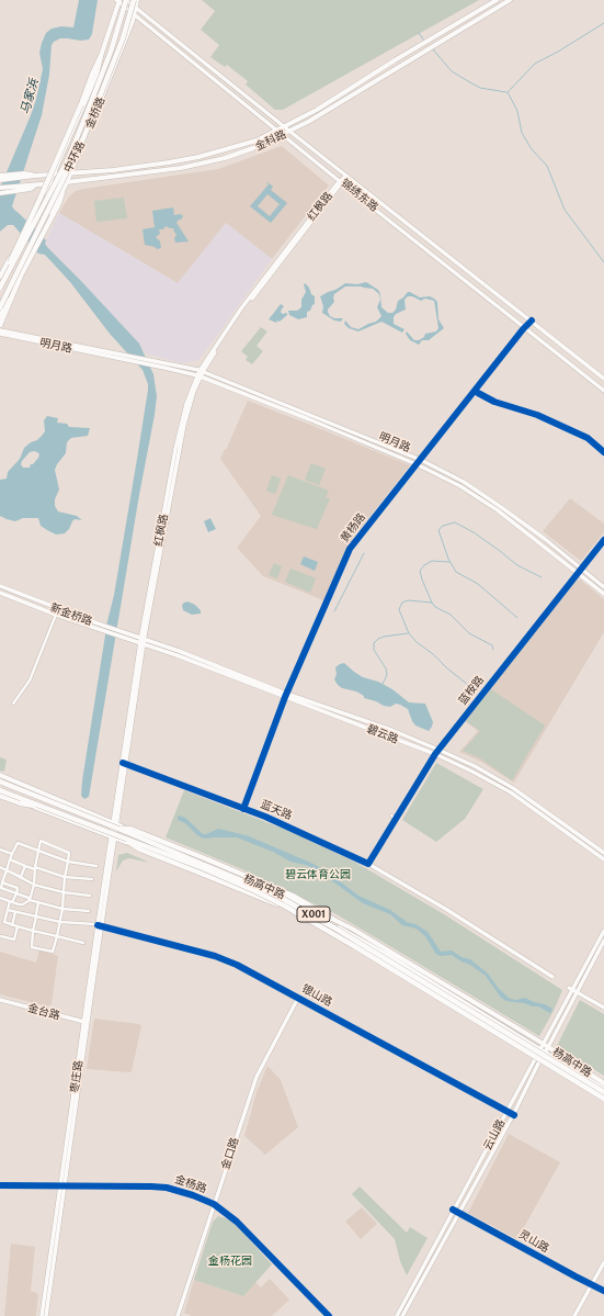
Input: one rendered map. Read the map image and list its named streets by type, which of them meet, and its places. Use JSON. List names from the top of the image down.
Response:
{
  "streets": {
    "highway": ["中环路", "杨高中路", "X001"],
    "main road": ["金桥路", "金科路"],
    "street": [
      "锦绣东路",
      "红枫路",
      "明月路",
      "黄杨路",
      "新金桥路",
      "蓝桉路",
      "碧云路",
      "蓝天路",
      "银山路",
      "金台路",
      "枣庄路",
      "云山路",
      "金口路",
      "金杨路",
      "灵山路"
    ]
  },
  "crossings": [
    ["金桥路", "金科路"],
    ["金桥路", "中环路"],
    ["金桥路", "锦绣东路"],
    ["金科路", "锦绣东路"],
    ["中环路", "锦绣东路"],
    ["锦绣东路", "红枫路"],
    ["锦绣东路", "黄杨路"],
    ["红枫路", "明月路"],
    ["红枫路", "新金桥路"],
    ["红枫路", "碧云路"],
    ["红枫路", "蓝天路"],
    ["红枫路", "杨高中路"],
    ["红枫路", "枣庄路"],
    ["明月路", "黄杨路"],
    ["明月路", "蓝桉路"],
    ["黄杨路", "碧云路"],
    ["黄杨路", "蓝天路"],
    ["新金桥路", "碧云路"],
    ["蓝桉路", "碧云路"],
    ["蓝桉路", "蓝天路"],
    ["杨高中路", "X001"],
    ["杨高中路", "枣庄路"],
    ["杨高中路", "云山路"],
    ["X001", "云山路"],
    ["银山路", "枣庄路"],
    ["银山路", "云山路"],
    ["银山路", "金口路"],
    ["金台路", "枣庄路"],
    ["枣庄路", "金杨路"],
    ["云山路", "灵山路"],
    ["金口路", "金杨路"]
  ],
  "water": ["马家浜"],
  "parks": ["碧云体育公园", "金杨花园"]
}
